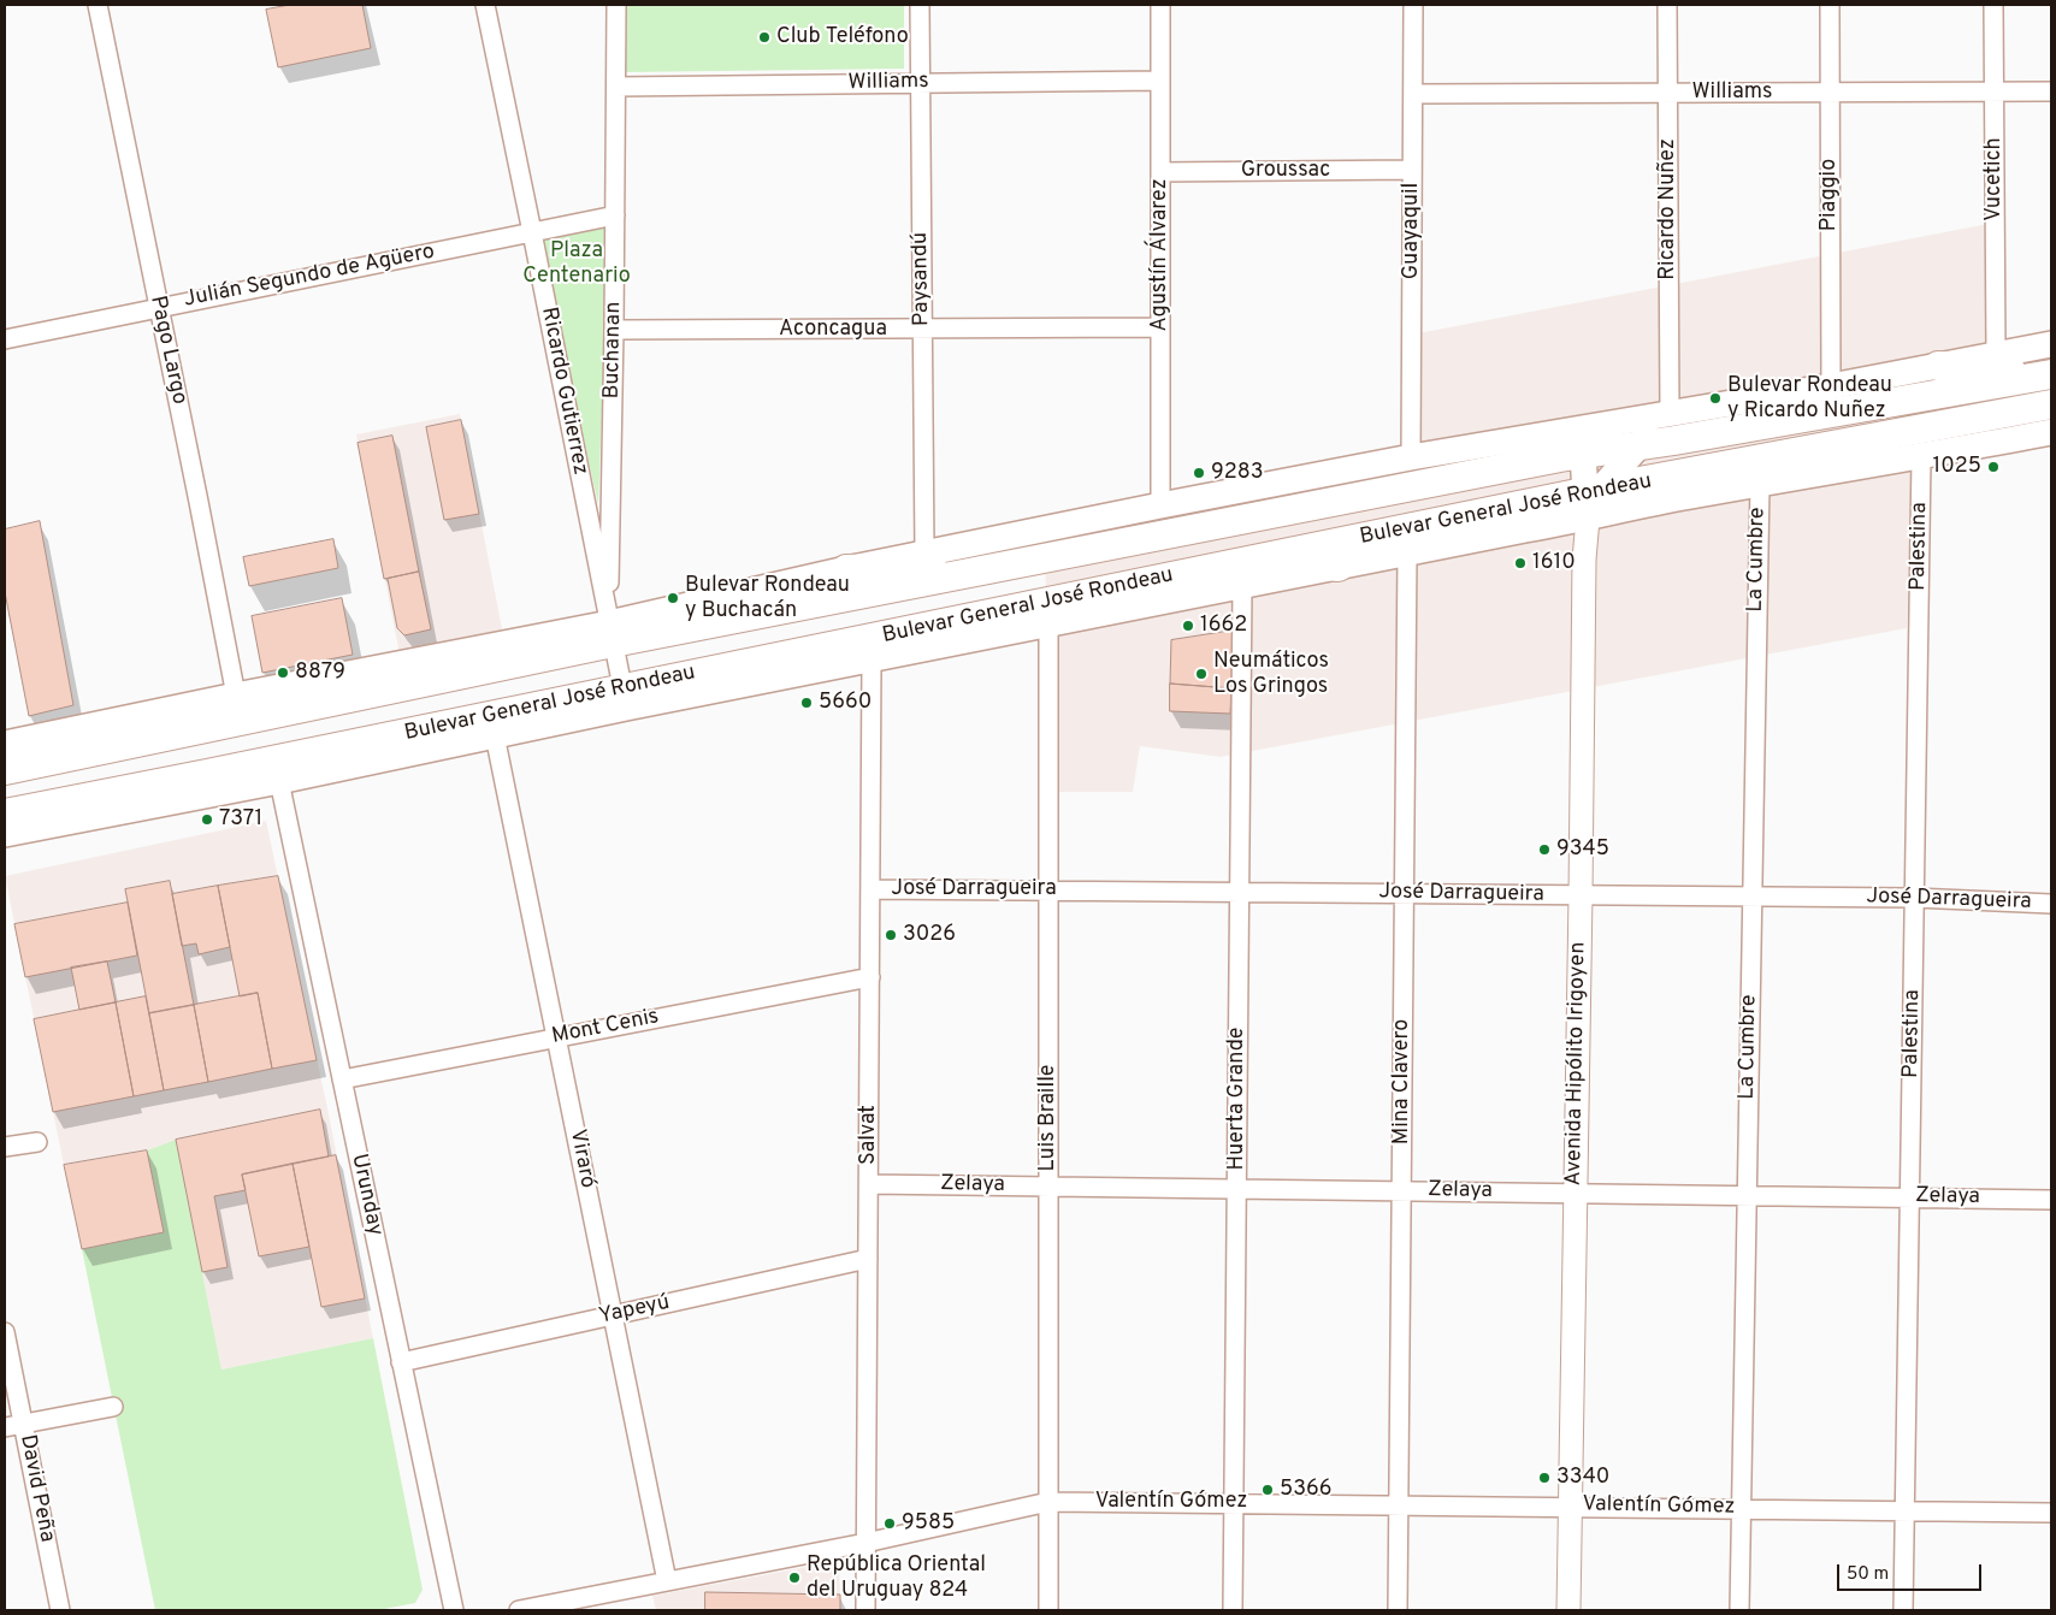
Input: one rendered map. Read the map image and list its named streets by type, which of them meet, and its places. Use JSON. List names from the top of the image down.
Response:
{
  "streets": {
    "main road": ["Bulevar General José Rondeau"],
    "street": [
      "Williams",
      "Groussac",
      "Vucetich",
      "Piaggio",
      "Ricardo Nuñez",
      "Guayaquil",
      "Agustín Álvarez",
      "Julián Segundo de Agüero",
      "Paysandú",
      "Aconcagua",
      "Pago Largo",
      "Buchanan",
      "Ricardo Gutierrez",
      "Palestina",
      "La Cumbre",
      "José Darragueira",
      "Mont Cenis",
      "Avenida Hipólito Irigoyen",
      "Mina Clavero",
      "Huerta Grande",
      "Luis Braille",
      "Salvat",
      "Viraró",
      "Zelaya",
      "Urunday",
      "Yapeyú",
      "David Peña",
      "Valentín Gómez"
    ]
  },
  "crossings": [
    ["Williams", "Vucetich"],
    ["Williams", "Piaggio"],
    ["Williams", "Ricardo Nuñez"],
    ["Williams", "Guayaquil"],
    ["Williams", "Agustín Álvarez"],
    ["Williams", "Paysandú"],
    ["Williams", "Buchanan"],
    ["Groussac", "Guayaquil"],
    ["Groussac", "Agustín Álvarez"],
    ["Vucetich", "Bulevar General José Rondeau"],
    ["Piaggio", "Bulevar General José Rondeau"],
    ["Ricardo Nuñez", "Bulevar General José Rondeau"],
    ["Guayaquil", "Bulevar General José Rondeau"],
    ["Agustín Álvarez", "Aconcagua"],
    ["Agustín Álvarez", "Bulevar General José Rondeau"],
    ["Julián Segundo de Agüero", "Pago Largo"],
    ["Julián Segundo de Agüero", "Buchanan"],
    ["Julián Segundo de Agüero", "Ricardo Gutierrez"],
    ["Paysandú", "Aconcagua"],
    ["Paysandú", "Bulevar General José Rondeau"],
    ["Aconcagua", "Buchanan"],
    ["Pago Largo", "Bulevar General José Rondeau"],
    ["Buchanan", "Ricardo Gutierrez"],
    ["Ricardo Gutierrez", "Bulevar General José Rondeau"],
    ["Bulevar General José Rondeau", "Palestina"],
    ["Bulevar General José Rondeau", "La Cumbre"],
    ["Bulevar General José Rondeau", "Avenida Hipólito Irigoyen"],
    ["Bulevar General José Rondeau", "Mina Clavero"],
    ["Bulevar General José Rondeau", "Huerta Grande"],
    ["Bulevar General José Rondeau", "Luis Braille"],
    ["Bulevar General José Rondeau", "Salvat"],
    ["Bulevar General José Rondeau", "Viraró"],
    ["Bulevar General José Rondeau", "Urunday"],
    ["Palestina", "José Darragueira"],
    ["Palestina", "Zelaya"],
    ["Palestina", "Valentín Gómez"],
    ["La Cumbre", "José Darragueira"],
    ["La Cumbre", "Zelaya"],
    ["La Cumbre", "Valentín Gómez"],
    ["José Darragueira", "Avenida Hipólito Irigoyen"],
    ["José Darragueira", "Mina Clavero"],
    ["José Darragueira", "Huerta Grande"],
    ["José Darragueira", "Luis Braille"],
    ["José Darragueira", "Salvat"],
    ["Mont Cenis", "Salvat"],
    ["Mont Cenis", "Viraró"],
    ["Mont Cenis", "Urunday"],
    ["Avenida Hipólito Irigoyen", "Zelaya"],
    ["Avenida Hipólito Irigoyen", "Valentín Gómez"],
    ["Mina Clavero", "Zelaya"],
    ["Mina Clavero", "Valentín Gómez"],
    ["Huerta Grande", "Zelaya"],
    ["Huerta Grande", "Valentín Gómez"],
    ["Luis Braille", "Zelaya"],
    ["Luis Braille", "Valentín Gómez"],
    ["Salvat", "Zelaya"],
    ["Salvat", "Yapeyú"],
    ["Salvat", "Valentín Gómez"],
    ["Viraró", "Yapeyú"],
    ["Viraró", "Valentín Gómez"],
    ["Urunday", "Yapeyú"]
  ],
  "parks": ["Plaza Centenario"],
  "places": [
    "Club Teléfono",
    "Bulevar Rondeau y Ricardo Nuñez",
    "1025",
    "9283",
    "1610",
    "Bulevar Rondeau y Buchacán",
    "1662",
    "8879",
    "Neumáticos Los Gringos",
    "5660",
    "7371",
    "9345",
    "3026",
    "3340",
    "5366",
    "9585",
    "República Oriental del Uruguay 824"
  ],
  "scale_bar": "50 m"
}
